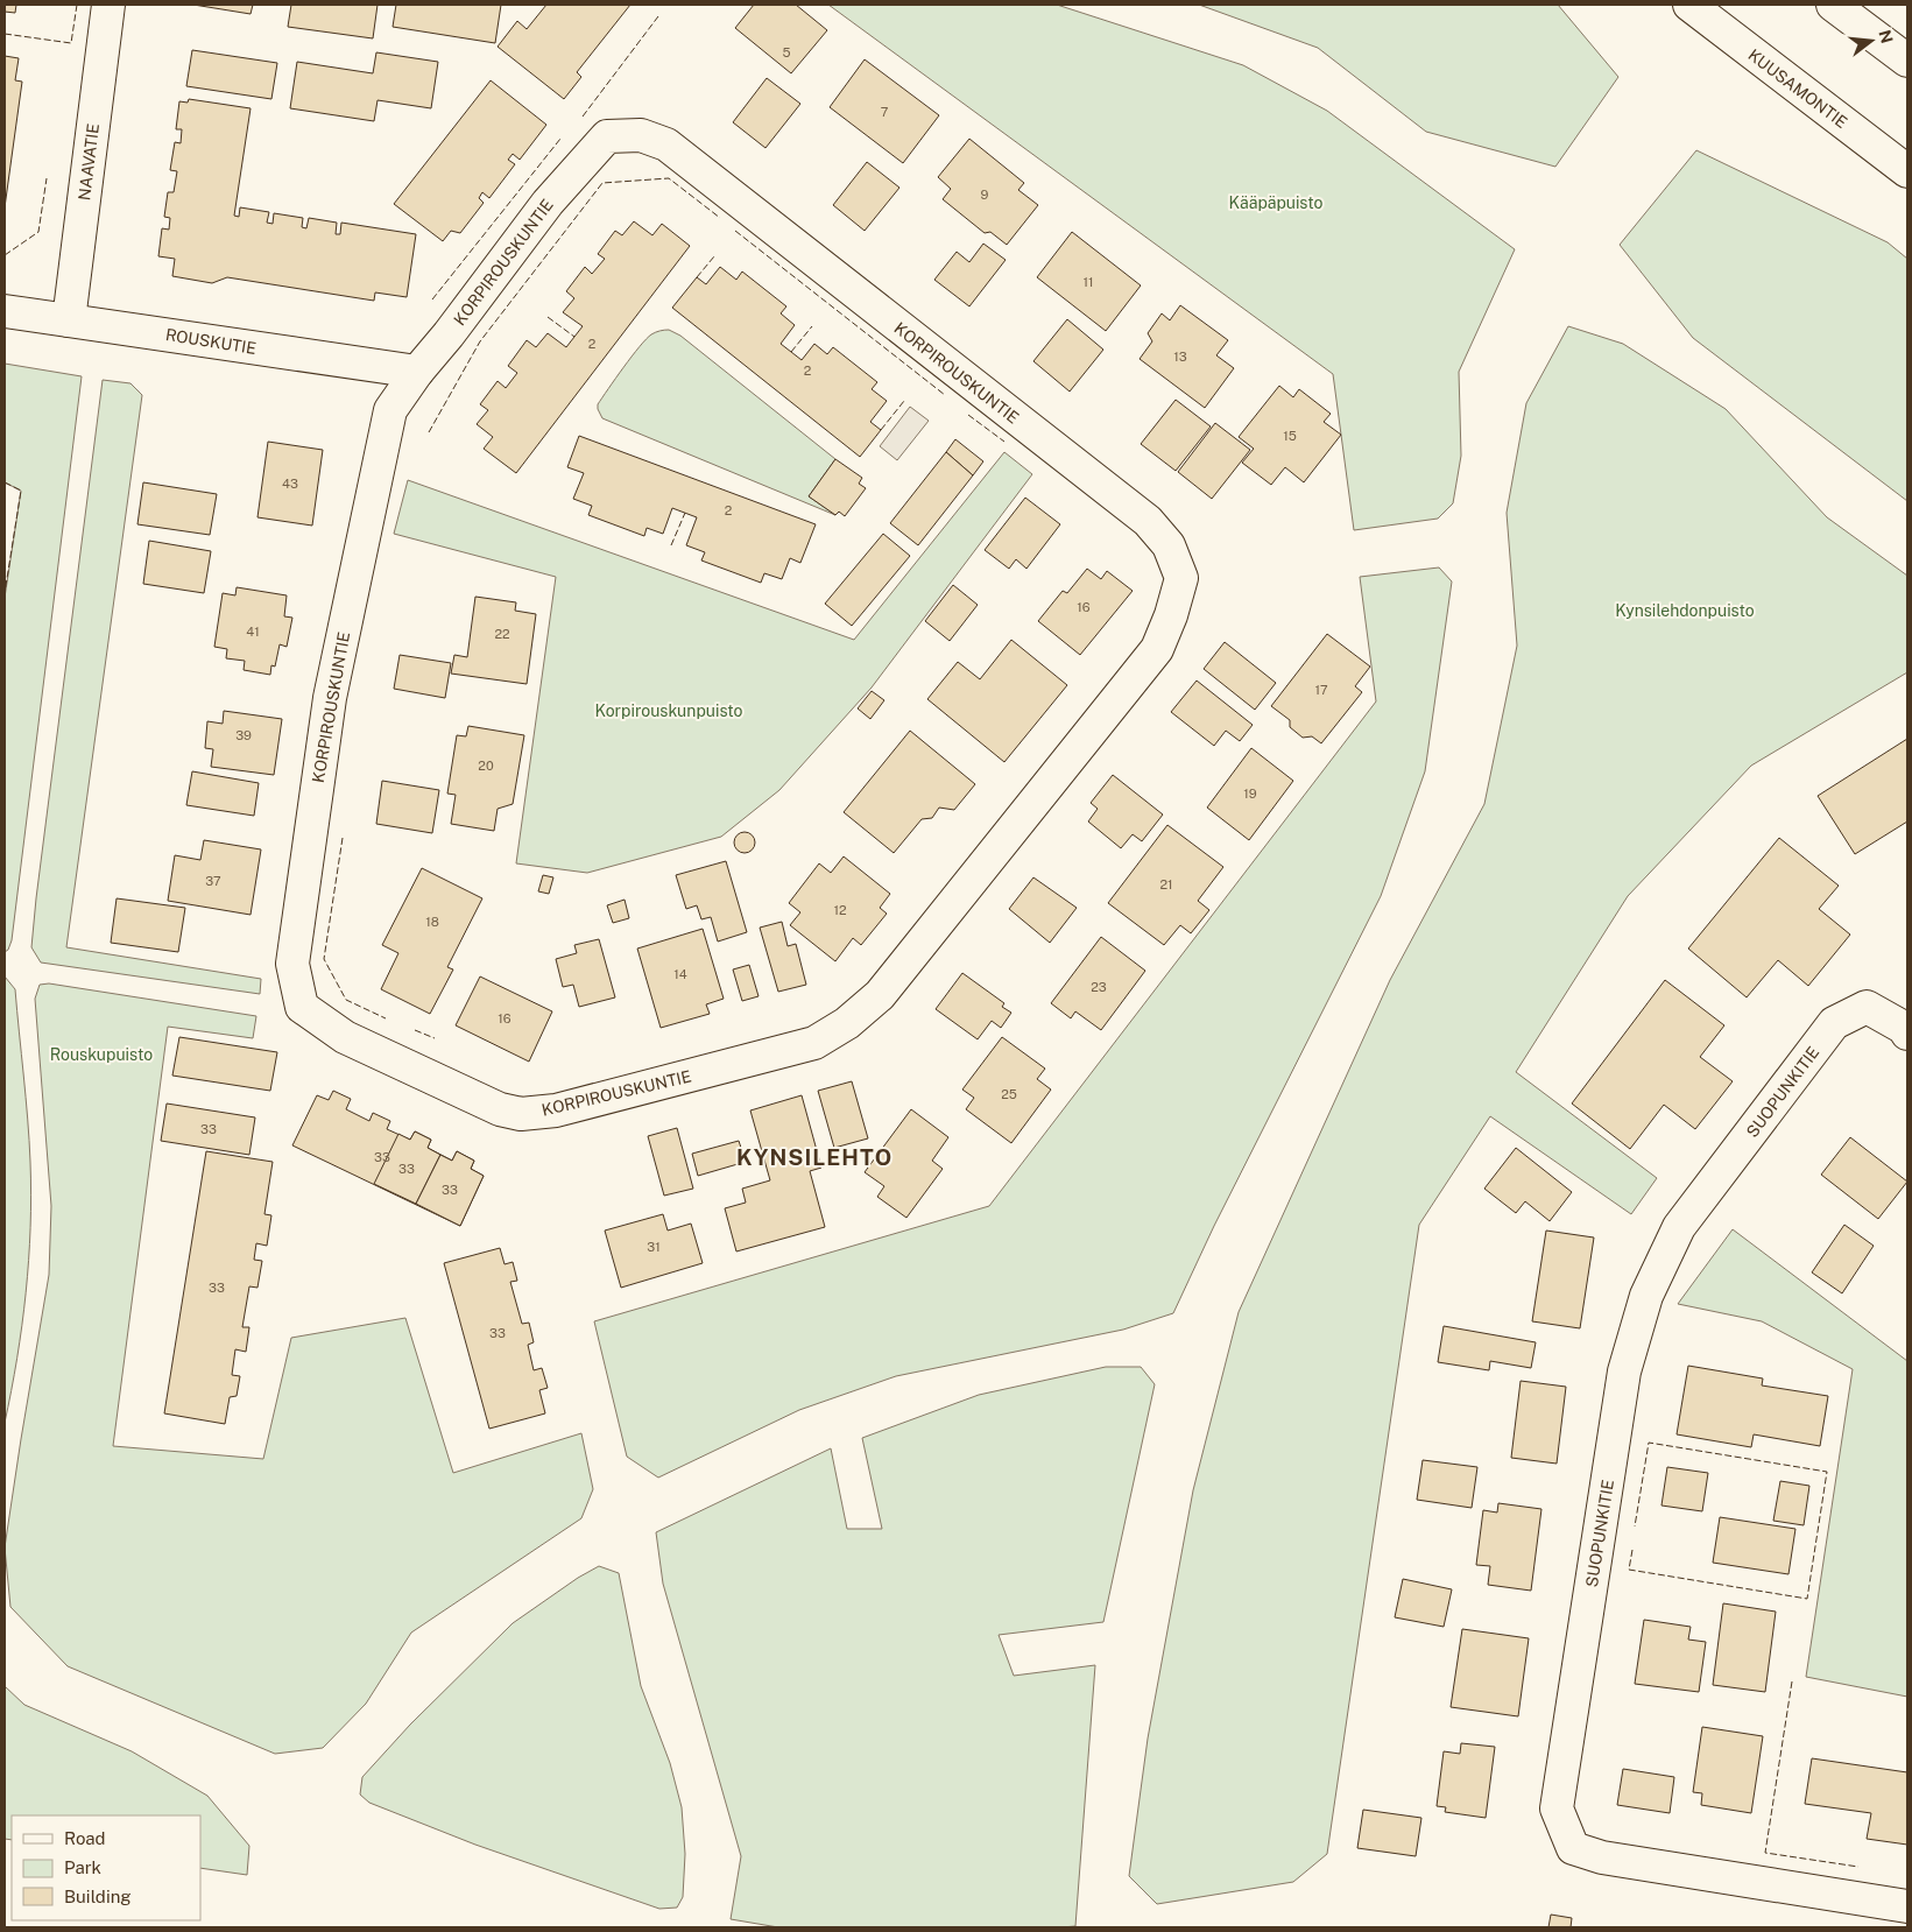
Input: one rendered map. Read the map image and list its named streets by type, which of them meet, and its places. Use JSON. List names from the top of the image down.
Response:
{
  "streets": {
    "main road": [
      "KUUSAMONTIE",
      "NAAVATIE",
      "KORPIROUSKUNTIE",
      "ROUSKUTIE",
      "SUOPUNKITIE"
    ]
  },
  "crossings": [
    ["NAAVATIE", "ROUSKUTIE"],
    ["KORPIROUSKUNTIE", "ROUSKUTIE"]
  ],
  "districts": ["KYNSILEHTO"],
  "parks": [
    "Kääpäpuisto",
    "Kynsilehdonpuisto",
    "Korpirouskunpuisto",
    "Rouskupuisto"
  ],
  "house_numbers": [
    "5",
    "7",
    "9",
    "11",
    "2",
    "13",
    "2",
    "15",
    "43",
    "2",
    "16",
    "41",
    "22",
    "17",
    "39",
    "20",
    "19",
    "37",
    "21",
    "12",
    "18",
    "14",
    "23",
    "16",
    "25",
    "33",
    "33",
    "33",
    "33",
    "31",
    "33",
    "33"
  ],
  "legend": ["Road", "Park", "Building"],
  "north": "right"
}
